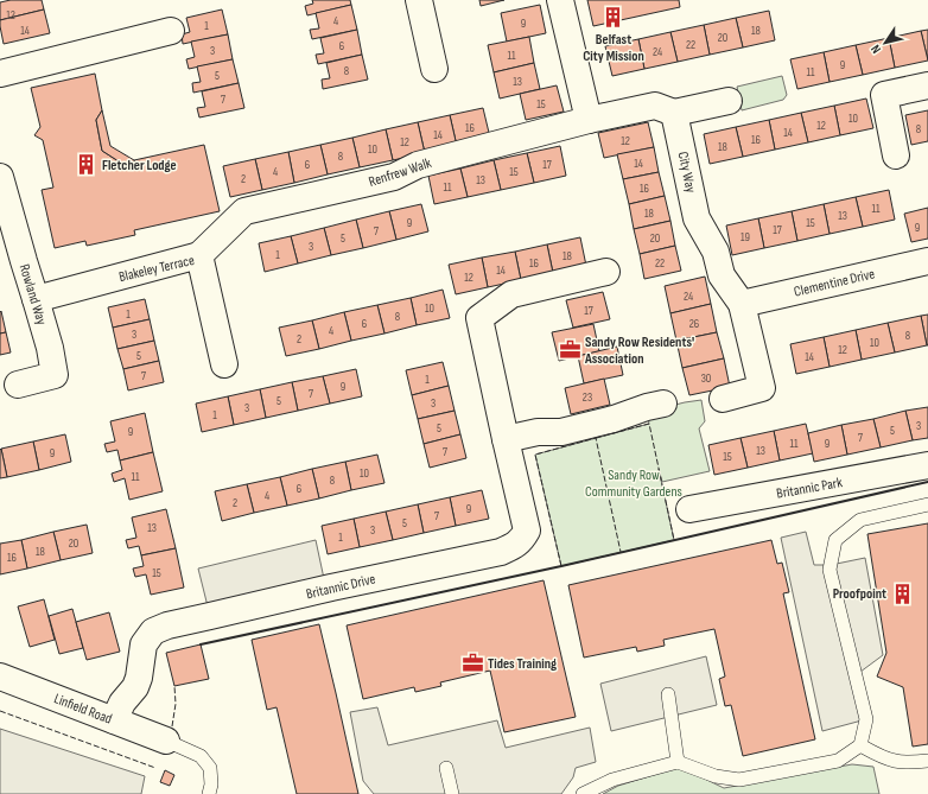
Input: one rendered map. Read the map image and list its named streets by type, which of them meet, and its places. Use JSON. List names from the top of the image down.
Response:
{
  "streets": {
    "street": [
      "Renfrew Walk",
      "City Way",
      "Blakeley Terrace",
      "Clementine Drive",
      "Rowland Way",
      "Britannic Park",
      "Britannic Drive",
      "Linfield Road"
    ]
  },
  "crossings": [
    ["Renfrew Walk", "Blakeley Terrace"],
    ["City Way", "Clementine Drive"],
    ["Blakeley Terrace", "Rowland Way"],
    ["Britannic Drive", "Linfield Road"]
  ],
  "parks": ["Sandy Row Community Gardens"],
  "places": {
    "building": ["Belfast City Mission", "Fletcher Lodge", "Proofpoint"],
    "office": ["Sandy Row Residents' Association", "Tides Training"]
  },
  "house_numbers": [
    "12",
    "4",
    "9",
    "1",
    "14",
    "18",
    "20",
    "22",
    "6",
    "3",
    "24",
    "11",
    "9",
    "8",
    "11",
    "5",
    "13",
    "7",
    "15",
    "10",
    "12",
    "16",
    "8",
    "14",
    "14",
    "16",
    "12",
    "12",
    "18",
    "10",
    "8",
    "14",
    "6",
    "17",
    "4",
    "15",
    "2",
    "13",
    "11",
    "16",
    "11",
    "18",
    "13",
    "9",
    "15",
    "9",
    "17",
    "7",
    "19",
    "5",
    "20",
    "3",
    "1",
    "18",
    "16",
    "22",
    "14",
    "12",
    "24",
    "10",
    "17",
    "1",
    "8",
    "6",
    "26",
    "4",
    "3",
    "8",
    "2",
    "10",
    "12",
    "5",
    "14",
    "7",
    "30",
    "1",
    "9",
    "7",
    "23",
    "5",
    "3",
    "3",
    "1",
    "3",
    "5",
    "5",
    "9",
    "7",
    "11",
    "9",
    "13",
    "7",
    "9",
    "15",
    "10",
    "11",
    "8",
    "6",
    "4",
    "2",
    "9",
    "7",
    "5",
    "13",
    "3",
    "1",
    "20",
    "18",
    "16",
    "15"
  ],
  "north": "bottom left"
}
